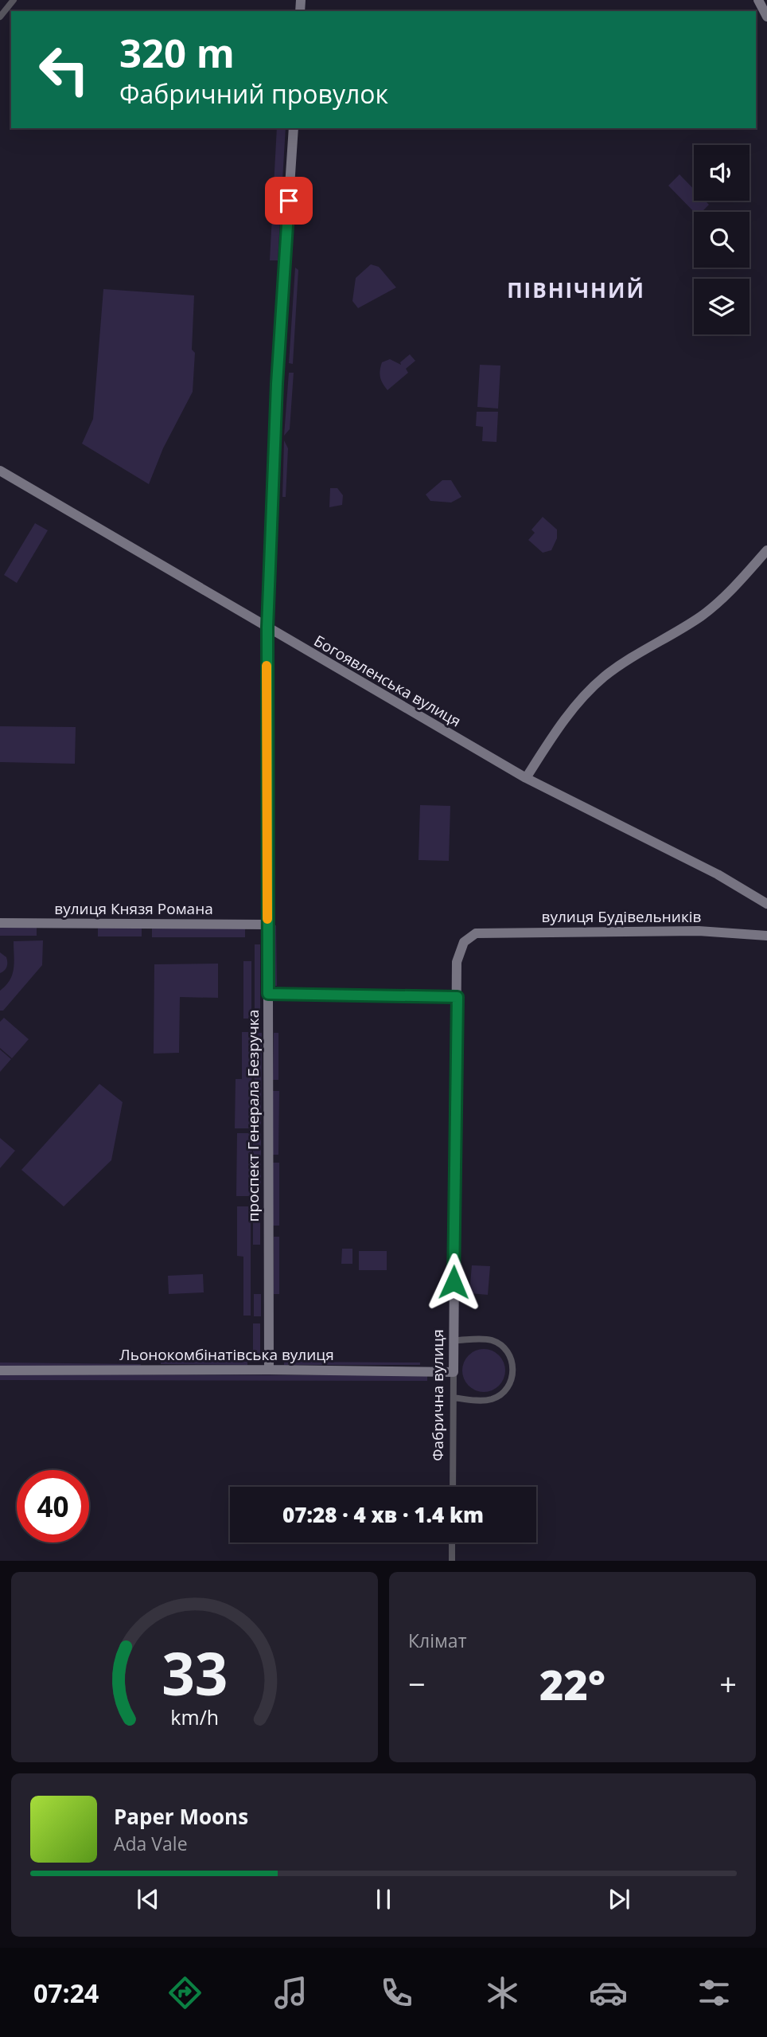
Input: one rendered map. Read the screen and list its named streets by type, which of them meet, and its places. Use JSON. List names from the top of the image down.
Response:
{
  "streets": {
    "street": [
      "Богоявленська вулиця",
      "вулиця Князя Романа",
      "вулиця Будівельників",
      "проспект Генерала Безручка",
      "Льонокомбінатівська вулиця",
      "Фабрична вулиця"
    ]
  },
  "crossings": [
    ["Богоявленська вулиця", "проспект Генерала Безручка"],
    ["вулиця Князя Романа", "проспект Генерала Безручка"],
    ["вулиця Будівельників", "Фабрична вулиця"],
    ["проспект Генерала Безручка", "Льонокомбінатівська вулиця"],
    ["Льонокомбінатівська вулиця", "Фабрична вулиця"]
  ],
  "districts": ["ПІВНІЧНИЙ"],
  "page": {
    "turn": ["320 m", "Фабричний провулок"],
    "limit": "40",
    "trip": "07:28 · 4 хв · 1.4 km",
    "tile": "Клімат",
    "heat": ["−", "22°", "+"],
    "song": ["Paper Moons", "Ada Vale"],
    "tabs": "07:24",
    "gauge": ["33", "km/h"]
  }
}
